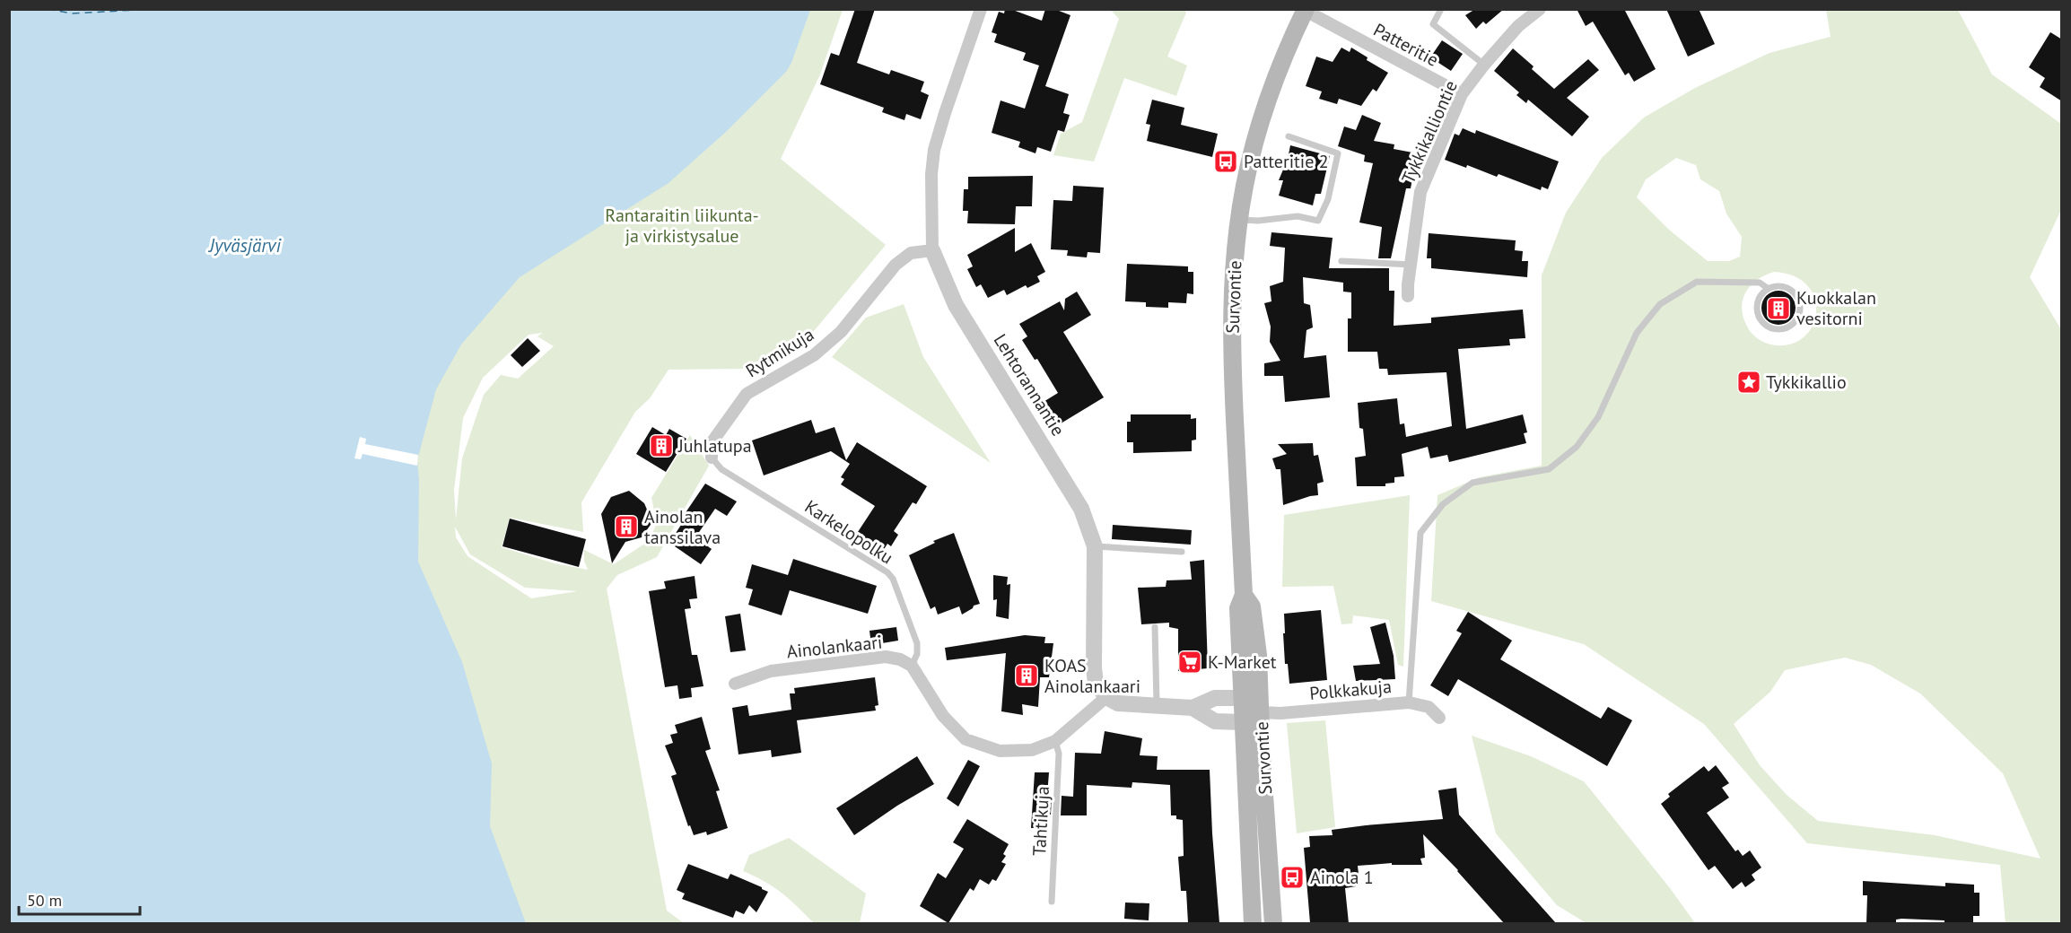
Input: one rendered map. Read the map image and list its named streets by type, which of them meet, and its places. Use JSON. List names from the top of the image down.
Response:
{
  "streets": {
    "main road": ["Survontie"],
    "street": [
      "Patteritie",
      "Tykkikalliontie",
      "Rytmikuja",
      "Lehtorannantie",
      "Ainolankaari",
      "Polkkakuja"
    ],
    "lane": ["Karkelopolku", "Tahtikuja"]
  },
  "crossings": [
    ["Patteritie", "Tykkikalliontie"],
    ["Patteritie", "Survontie"],
    ["Survontie", "Polkkakuja"],
    ["Rytmikuja", "Lehtorannantie"],
    ["Rytmikuja", "Karkelopolku"],
    ["Karkelopolku", "Ainolankaari"]
  ],
  "water": ["Jyväsjärvi"],
  "parks": ["Rantaraitin liikunta- ja virkistysalue"],
  "places": {
    "bus stop": ["Patteritie 2", "Ainola 1"],
    "building": [
      "Kuokkalan vesitorni",
      "Juhlatupa",
      "Ainolan tanssilava",
      "KOAS Ainolankaari"
    ],
    "place": ["Tykkikallio"],
    "supermarket": ["K-Market"]
  },
  "scale_bar": "50 m"
}
